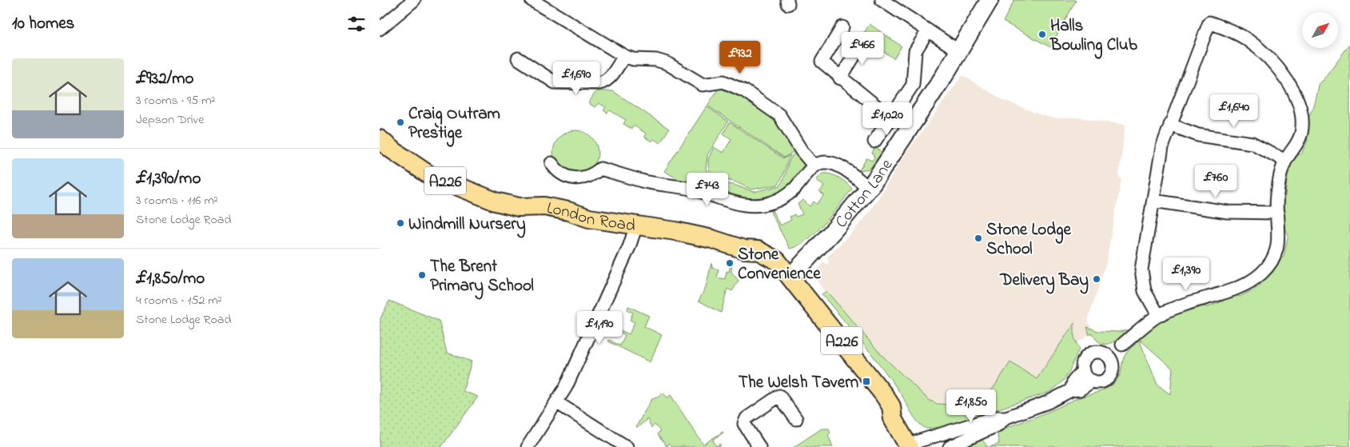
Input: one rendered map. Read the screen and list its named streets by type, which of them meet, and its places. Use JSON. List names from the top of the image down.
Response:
{
  "streets": {
    "main road": ["A226", "Cotton Lane", "London Road"]
  },
  "crossings": [
    ["A226", "Cotton Lane"],
    ["A226", "London Road"],
    ["Cotton Lane", "London Road"]
  ],
  "places": {
    "other": [
      "Halls Bowling Club",
      "Craig Outram Prestige",
      "Windmill Nursery",
      "Stone Lodge School",
      "Stone Convenience",
      "The Brent Primary School",
      "Delivery Bay"
    ],
    "transit": ["The Welsh Tavern"]
  },
  "north": "top right",
  "page": {
    "heading": "10 homes",
    "price": [
      "£466",
      "£932",
      "£1,690",
      "£1,640",
      "£1,020",
      "£760",
      "£743",
      "£1,390",
      "£1,190",
      "£1,850"
    ],
    "list": [
      {
        "name": "£932/mo",
        "note": "3 rooms · 95 m² · Jepson Drive"
      },
      {
        "name": "£1,390/mo",
        "note": "3 rooms · 116 m² · Stone Lodge Road"
      },
      {
        "name": "£1,850/mo",
        "note": "4 rooms · 152 m² · Stone Lodge Road"
      }
    ]
  }
}
